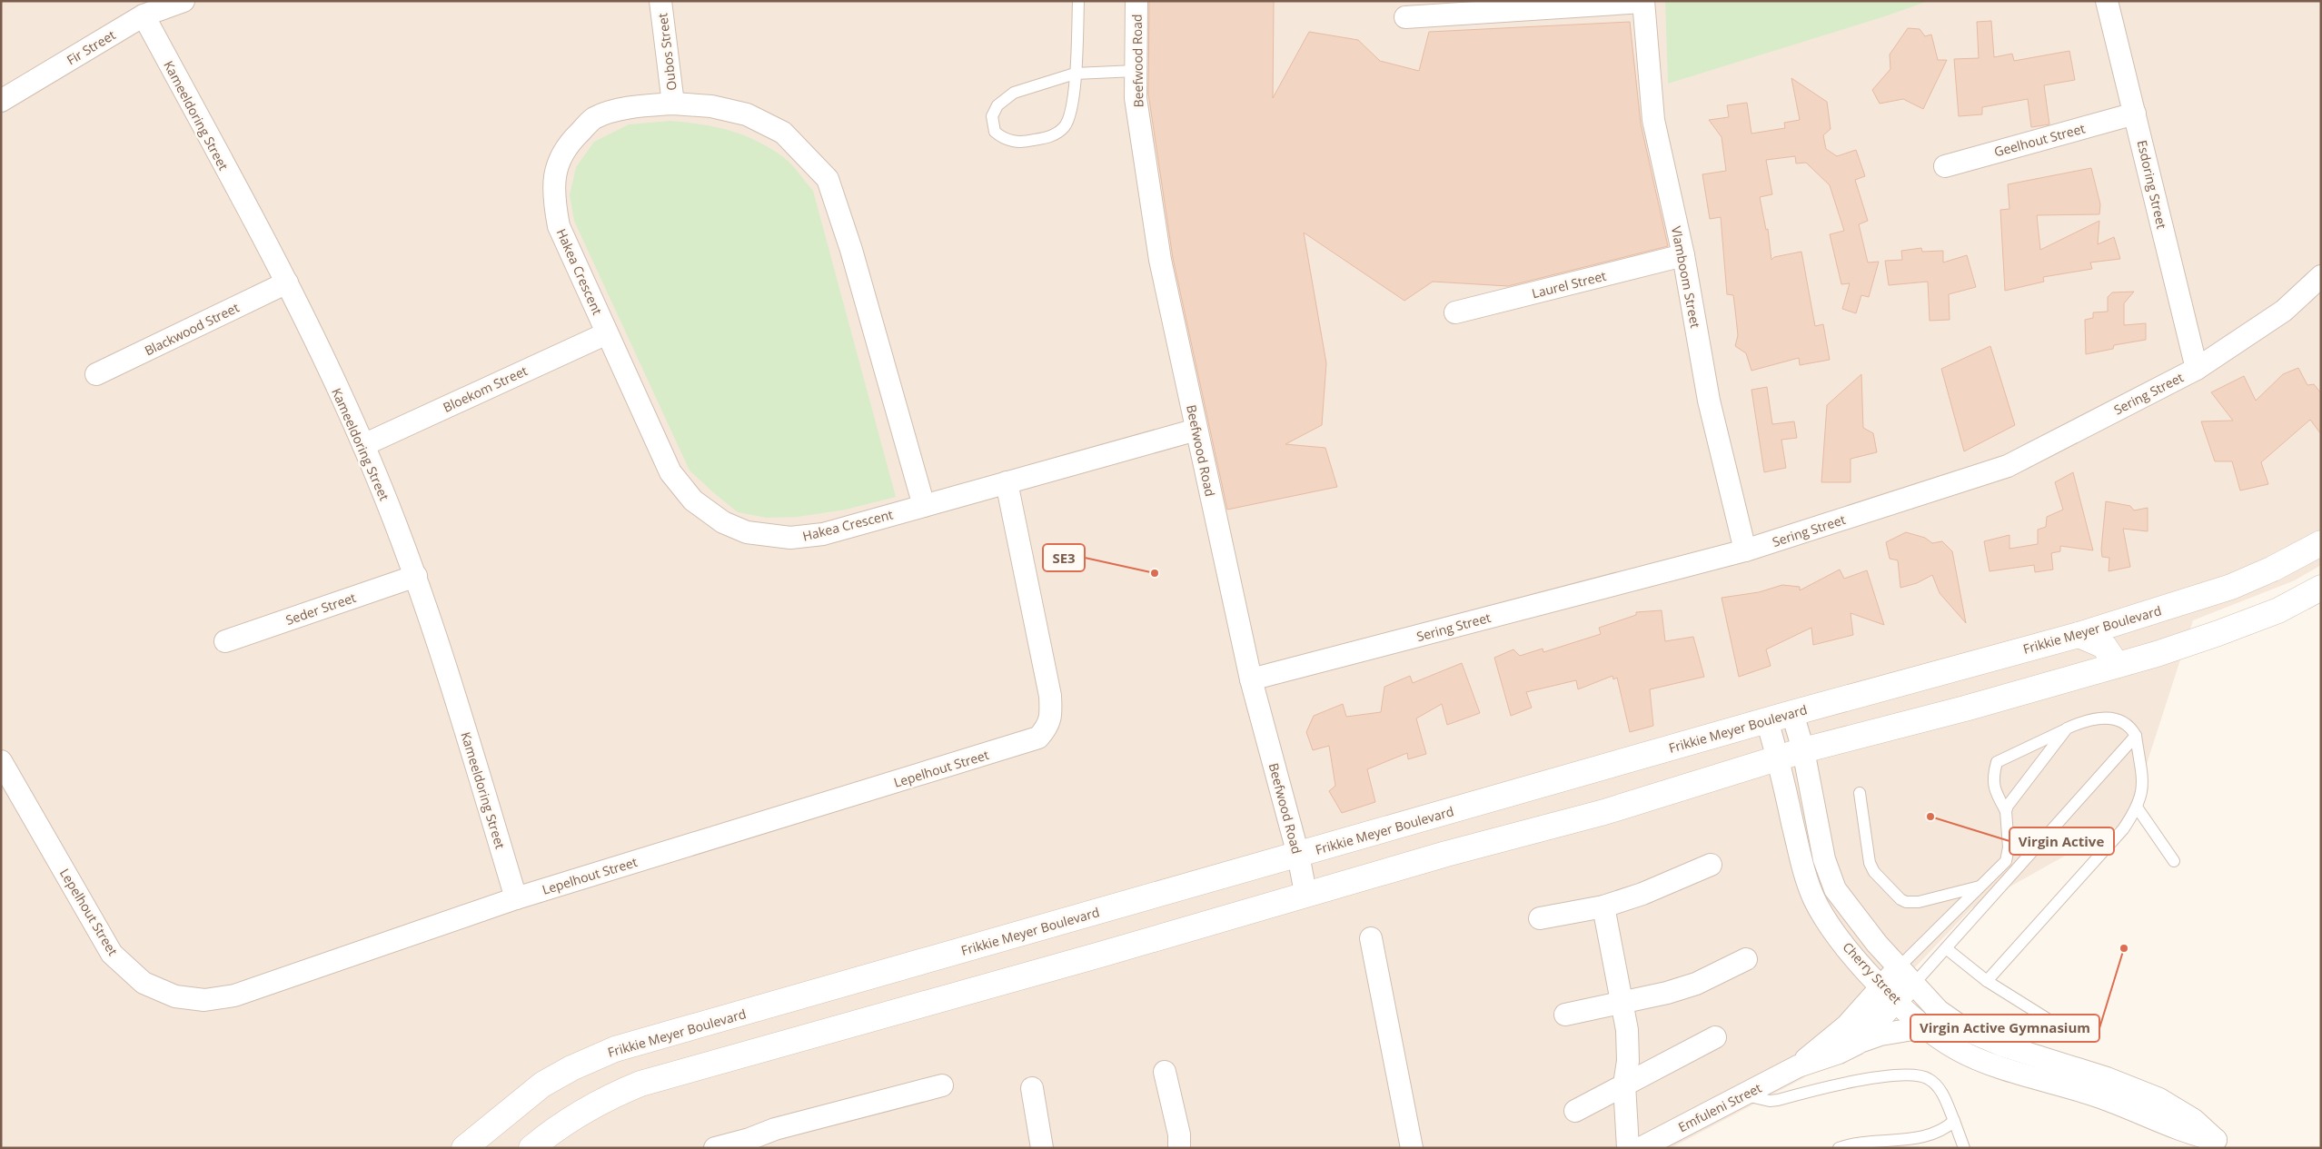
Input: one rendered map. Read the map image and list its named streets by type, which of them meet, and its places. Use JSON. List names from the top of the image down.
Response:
{
  "streets": {
    "street": [
      "Fir Street",
      "Oubos Street",
      "Beefwood Road",
      "Kameeldoring Street",
      "Geelhout Street",
      "Esdoring Street",
      "Hakea Crescent",
      "Vlamboom Street",
      "Laurel Street",
      "Blackwood Street",
      "Bloekom Street",
      "Sering Street",
      "Seder Street",
      "Frikkie Meyer Boulevard",
      "Lepelhout Street",
      "Cherry Street",
      "Emfuleni Street"
    ]
  },
  "crossings": [
    ["Fir Street", "Kameeldoring Street"],
    ["Oubos Street", "Hakea Crescent"],
    ["Beefwood Road", "Hakea Crescent"],
    ["Beefwood Road", "Sering Street"],
    ["Beefwood Road", "Frikkie Meyer Boulevard"],
    ["Kameeldoring Street", "Blackwood Street"],
    ["Kameeldoring Street", "Bloekom Street"],
    ["Kameeldoring Street", "Seder Street"],
    ["Kameeldoring Street", "Lepelhout Street"],
    ["Geelhout Street", "Esdoring Street"],
    ["Esdoring Street", "Sering Street"],
    ["Hakea Crescent", "Bloekom Street"],
    ["Hakea Crescent", "Lepelhout Street"],
    ["Vlamboom Street", "Laurel Street"],
    ["Vlamboom Street", "Sering Street"],
    ["Frikkie Meyer Boulevard", "Cherry Street"],
    ["Cherry Street", "Emfuleni Street"]
  ],
  "places": ["SE3", "Virgin Active", "Virgin Active Gymnasium"]
}
